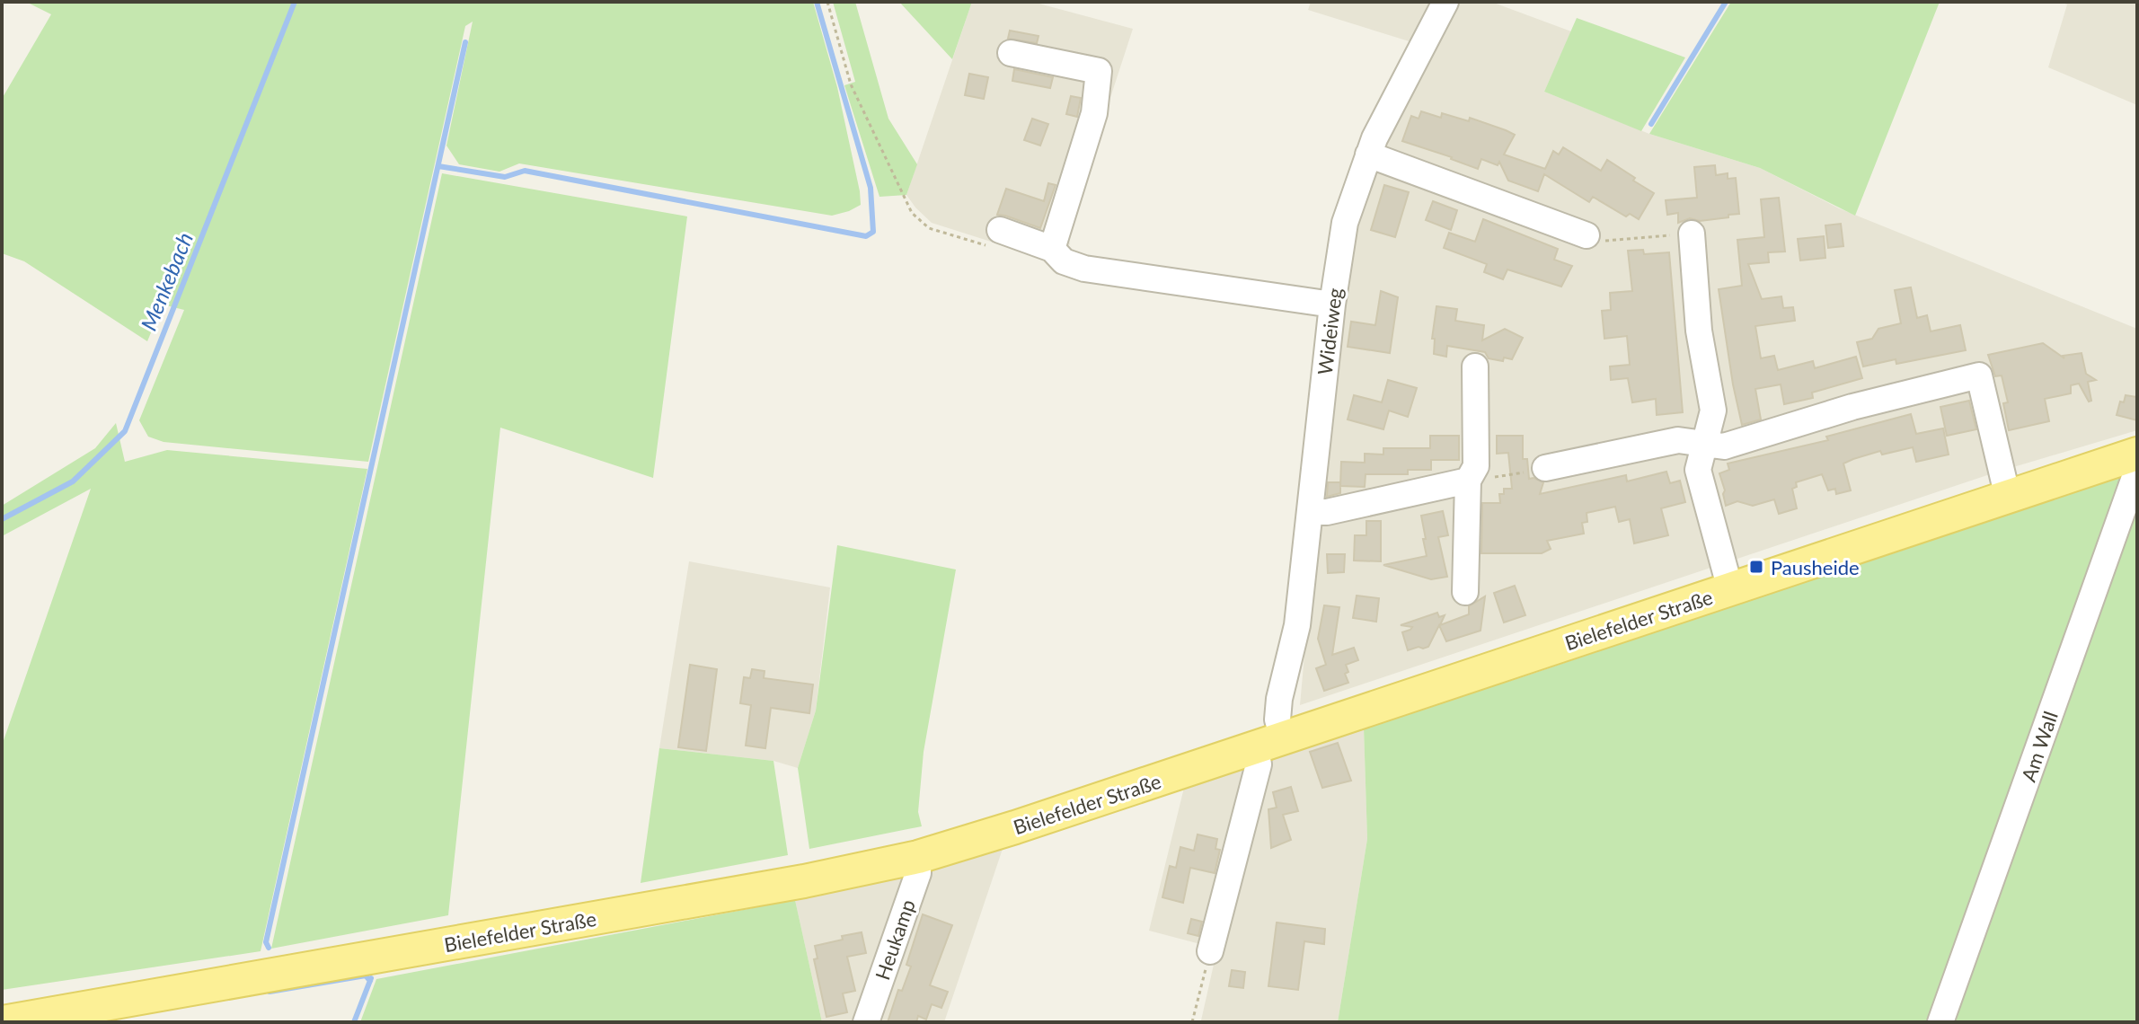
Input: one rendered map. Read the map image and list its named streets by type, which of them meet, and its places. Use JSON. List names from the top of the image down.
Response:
{
  "streets": {
    "main road": ["Bielefelder Straße"],
    "street": ["Wideiweg", "Am Wall", "Heukamp"]
  },
  "crossings": [
    ["Wideiweg", "Bielefelder Straße"],
    ["Bielefelder Straße", "Heukamp"]
  ],
  "water": ["Menkebach"],
  "places": {
    "transit": ["Pausheide"]
  }
}
